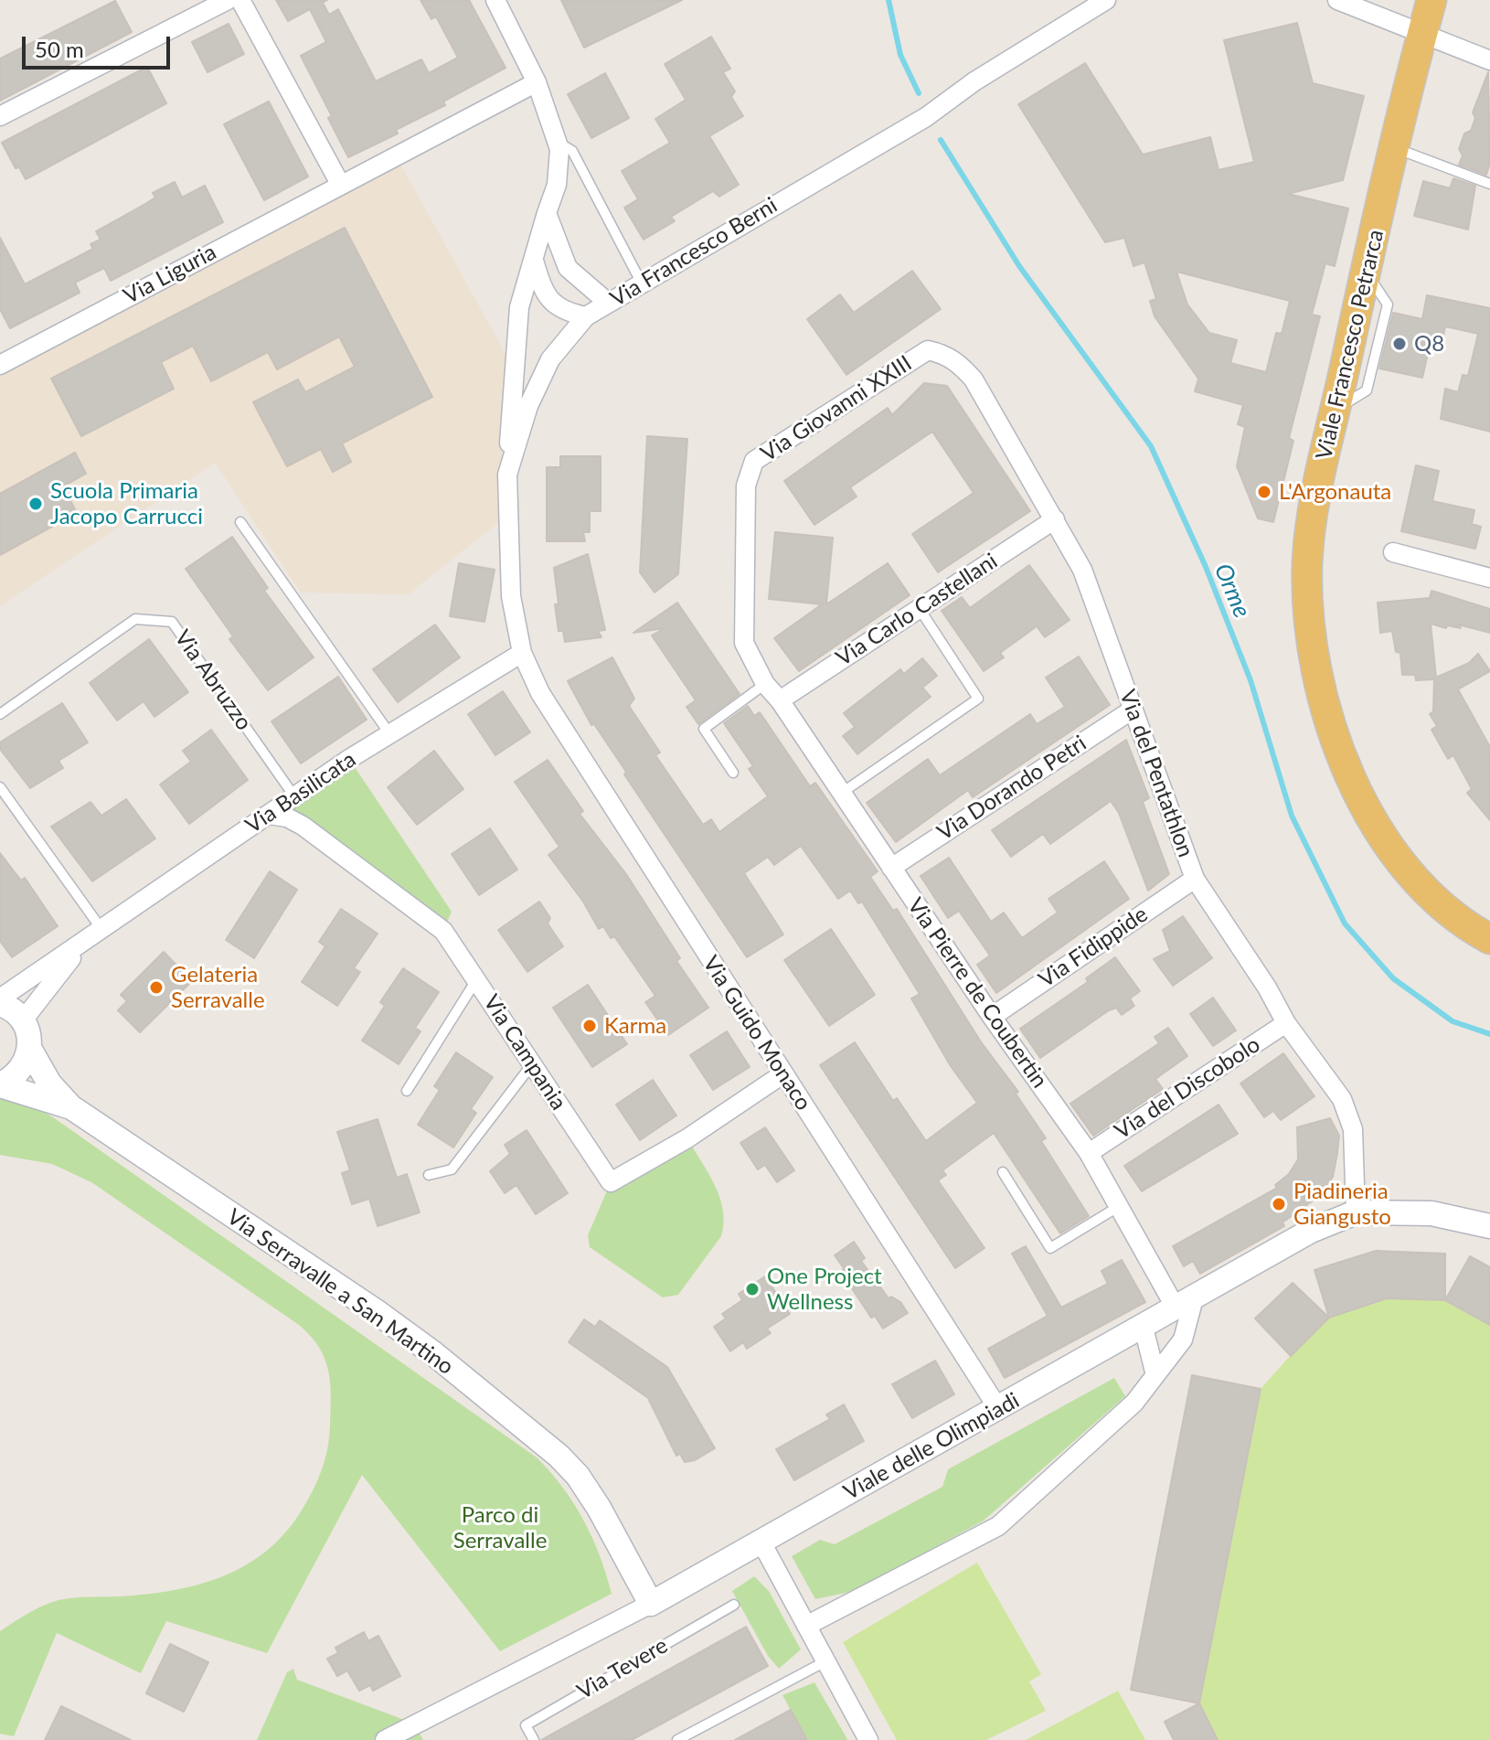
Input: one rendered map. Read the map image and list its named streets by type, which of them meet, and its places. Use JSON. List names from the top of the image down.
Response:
{
  "streets": {
    "main road": ["Viale Francesco Petrarca"],
    "street": [
      "Via Francesco Berni",
      "Via Liguria",
      "Via Giovanni XXIII",
      "Via Carlo Castellani",
      "Via del Pentathlon",
      "Via Dorando Petri",
      "Via Basilicata",
      "Via Fidippide",
      "Via Pierre de Coubertin",
      "Via Guido Monaco",
      "Via Campania",
      "Via del Discobolo",
      "Via Serravalle a San Martino",
      "Viale delle Olimpiadi"
    ],
    "lane": ["Via Abruzzo", "Via Tevere"]
  },
  "crossings": [
    ["Via Francesco Berni", "Via Basilicata"],
    ["Via Francesco Berni", "Via Guido Monaco"],
    ["Via Giovanni XXIII", "Via del Pentathlon"],
    ["Via Giovanni XXIII", "Via Pierre de Coubertin"],
    ["Via Carlo Castellani", "Via del Pentathlon"],
    ["Via Carlo Castellani", "Via Pierre de Coubertin"],
    ["Via Abruzzo", "Via Basilicata"],
    ["Via del Pentathlon", "Via Dorando Petri"],
    ["Via del Pentathlon", "Via Fidippide"],
    ["Via del Pentathlon", "Via del Discobolo"],
    ["Via del Pentathlon", "Viale delle Olimpiadi"],
    ["Via Dorando Petri", "Via Pierre de Coubertin"],
    ["Via Basilicata", "Via Guido Monaco"],
    ["Via Basilicata", "Via Campania"],
    ["Via Fidippide", "Via Pierre de Coubertin"],
    ["Via Pierre de Coubertin", "Via del Discobolo"],
    ["Via Pierre de Coubertin", "Viale delle Olimpiadi"],
    ["Via Guido Monaco", "Via Campania"],
    ["Via Guido Monaco", "Viale delle Olimpiadi"],
    ["Via Serravalle a San Martino", "Viale delle Olimpiadi"]
  ],
  "water": ["Orme"],
  "parks": ["Parco di Serravalle"],
  "places": [
    "Q8",
    "L'Argonauta",
    "Scuola Primaria Jacopo Carrucci",
    "Gelateria Serravalle",
    "Karma",
    "Piadineria Giangusto",
    "One Project Wellness"
  ],
  "scale_bar": "50 m"
}
